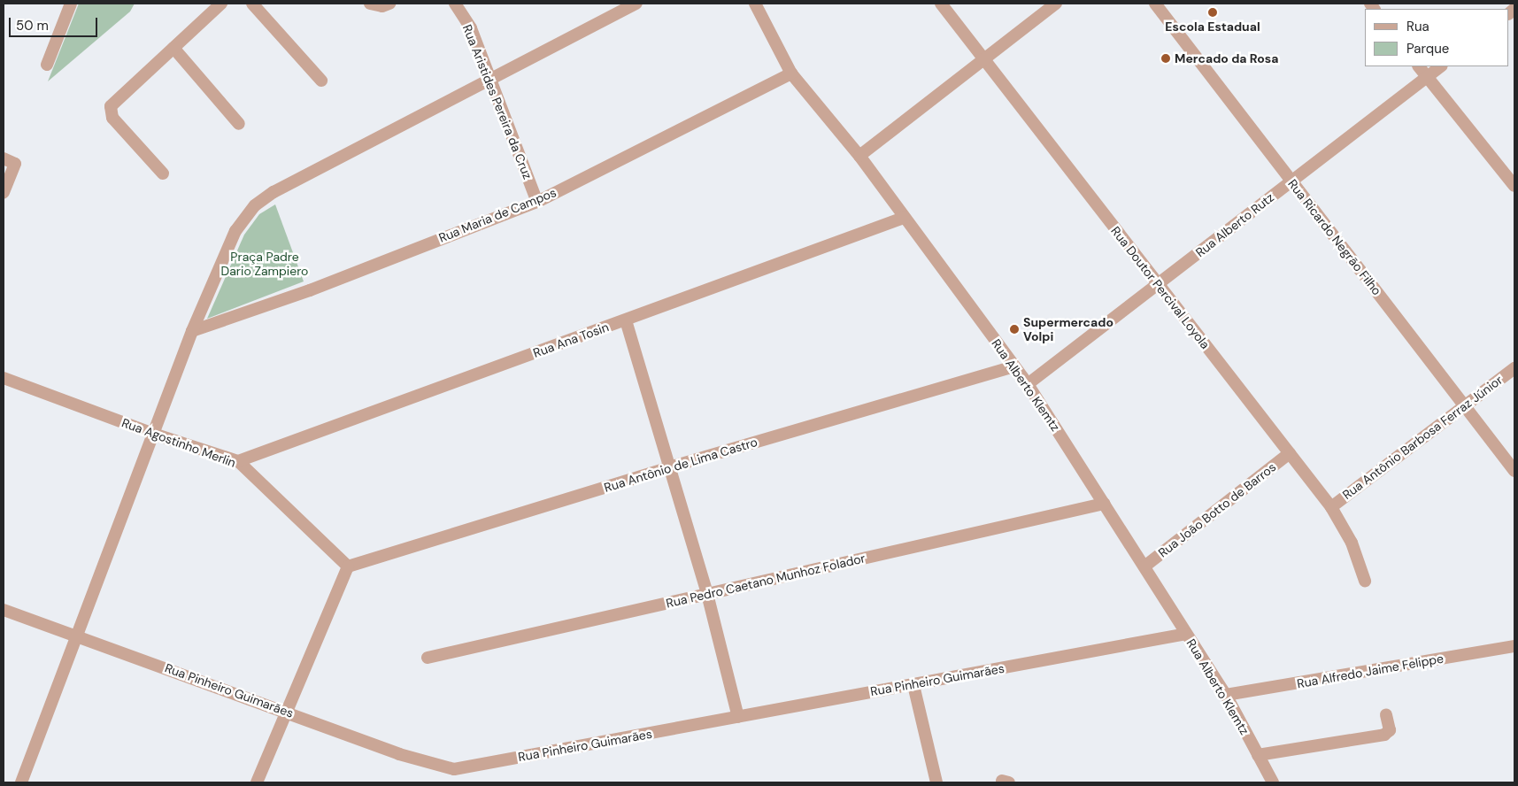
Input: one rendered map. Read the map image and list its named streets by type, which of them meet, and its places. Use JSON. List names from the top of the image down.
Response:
{
  "streets": {
    "street": [
      "Rua Aristides Pereira da Cruz",
      "Rua Maria de Campos",
      "Rua Alberto Rutz",
      "Rua Ricardo Negrão Filho",
      "Rua Doutor Percival Loyola",
      "Rua Ana Tosin",
      "Rua Alberto Klemtz",
      "Rua Antônio Barbosa Ferraz Júnior",
      "Rua Agostinho Merlin",
      "Rua Antônio de Lima Castro",
      "Rua João Botto de Barros",
      "Rua Pedro Caetano Munhoz Folador",
      "Rua Alfredo Jaime Felippe",
      "Rua Pinheiro Guimarães"
    ]
  },
  "crossings": [
    ["Rua Aristides Pereira da Cruz", "Rua Maria de Campos"],
    ["Rua Maria de Campos", "Rua Alberto Klemtz"],
    ["Rua Alberto Rutz", "Rua Ricardo Negrão Filho"],
    ["Rua Alberto Rutz", "Rua Doutor Percival Loyola"],
    ["Rua Alberto Rutz", "Rua Alberto Klemtz"],
    ["Rua Ricardo Negrão Filho", "Rua Antônio Barbosa Ferraz Júnior"],
    ["Rua Doutor Percival Loyola", "Rua Antônio Barbosa Ferraz Júnior"],
    ["Rua Doutor Percival Loyola", "Rua João Botto de Barros"],
    ["Rua Ana Tosin", "Rua Alberto Klemtz"],
    ["Rua Ana Tosin", "Rua Agostinho Merlin"],
    ["Rua Alberto Klemtz", "Rua Antônio de Lima Castro"],
    ["Rua Alberto Klemtz", "Rua João Botto de Barros"],
    ["Rua Alberto Klemtz", "Rua Pedro Caetano Munhoz Folador"],
    ["Rua Alberto Klemtz", "Rua Alfredo Jaime Felippe"],
    ["Rua Alberto Klemtz", "Rua Pinheiro Guimarães"],
    ["Rua Agostinho Merlin", "Rua Antônio de Lima Castro"]
  ],
  "parks": ["Praça Padre Dario Zampiero"],
  "places": ["Escola Estadual", "Mercado da Rosa", "Supermercado Volpi"],
  "legend": ["Rua", "Parque"],
  "scale_bar": "50 m"
}
